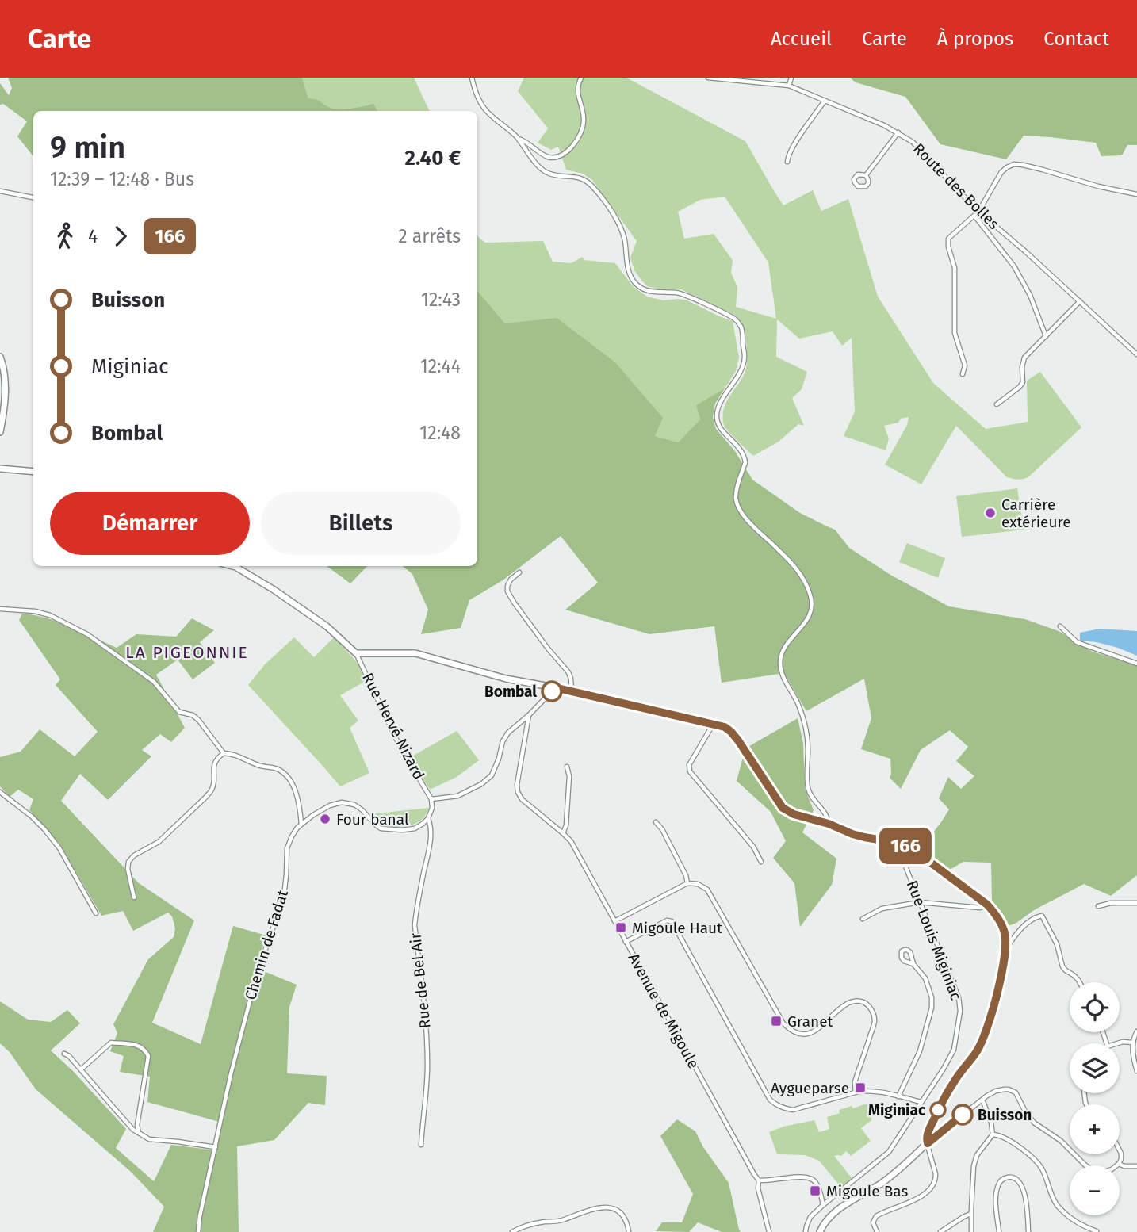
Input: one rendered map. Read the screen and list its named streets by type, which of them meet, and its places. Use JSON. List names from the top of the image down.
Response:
{
  "streets": {
    "street": [
      "Route des Bolles",
      "Rue Hervé Nizard",
      "Rue Louis Miginiac",
      "Chemin de Fadat",
      "Rue de Bel Air",
      "Avenue de Migoule"
    ]
  },
  "crossings": [
    ["Chemin de Fadat", "Rue de Bel Air"]
  ],
  "districts": ["LA PIGEONNIE"],
  "places": {
    "other": [
      "Carrière extérieure",
      "Bombal",
      "Four banal",
      "Miginiac",
      "Buisson"
    ],
    "transit": [
      "Migoule Haut",
      "Granet",
      "Aygueparse",
      "Migoule Bas"
    ]
  },
  "lines": ["bus line 166"],
  "page": {
    "header": "Carte",
    "nav": [
      "Accueil",
      "Carte",
      "À propos",
      "Contact"
    ],
    "on_map": "166",
    "heading": ["9 min", "12:39 – 12:48 · Bus", "2.40 €"],
    "legs": ["4", "166", "2 arrêts"],
    "list": [
      {
        "name": "Buisson",
        "value": "12:43"
      },
      {
        "name": "Miginiac",
        "value": "12:44"
      },
      {
        "name": "Bombal",
        "value": "12:48"
      }
    ],
    "buttons": ["Démarrer", "Billets"],
    "map_buttons": ["+", "−"]
  }
}
